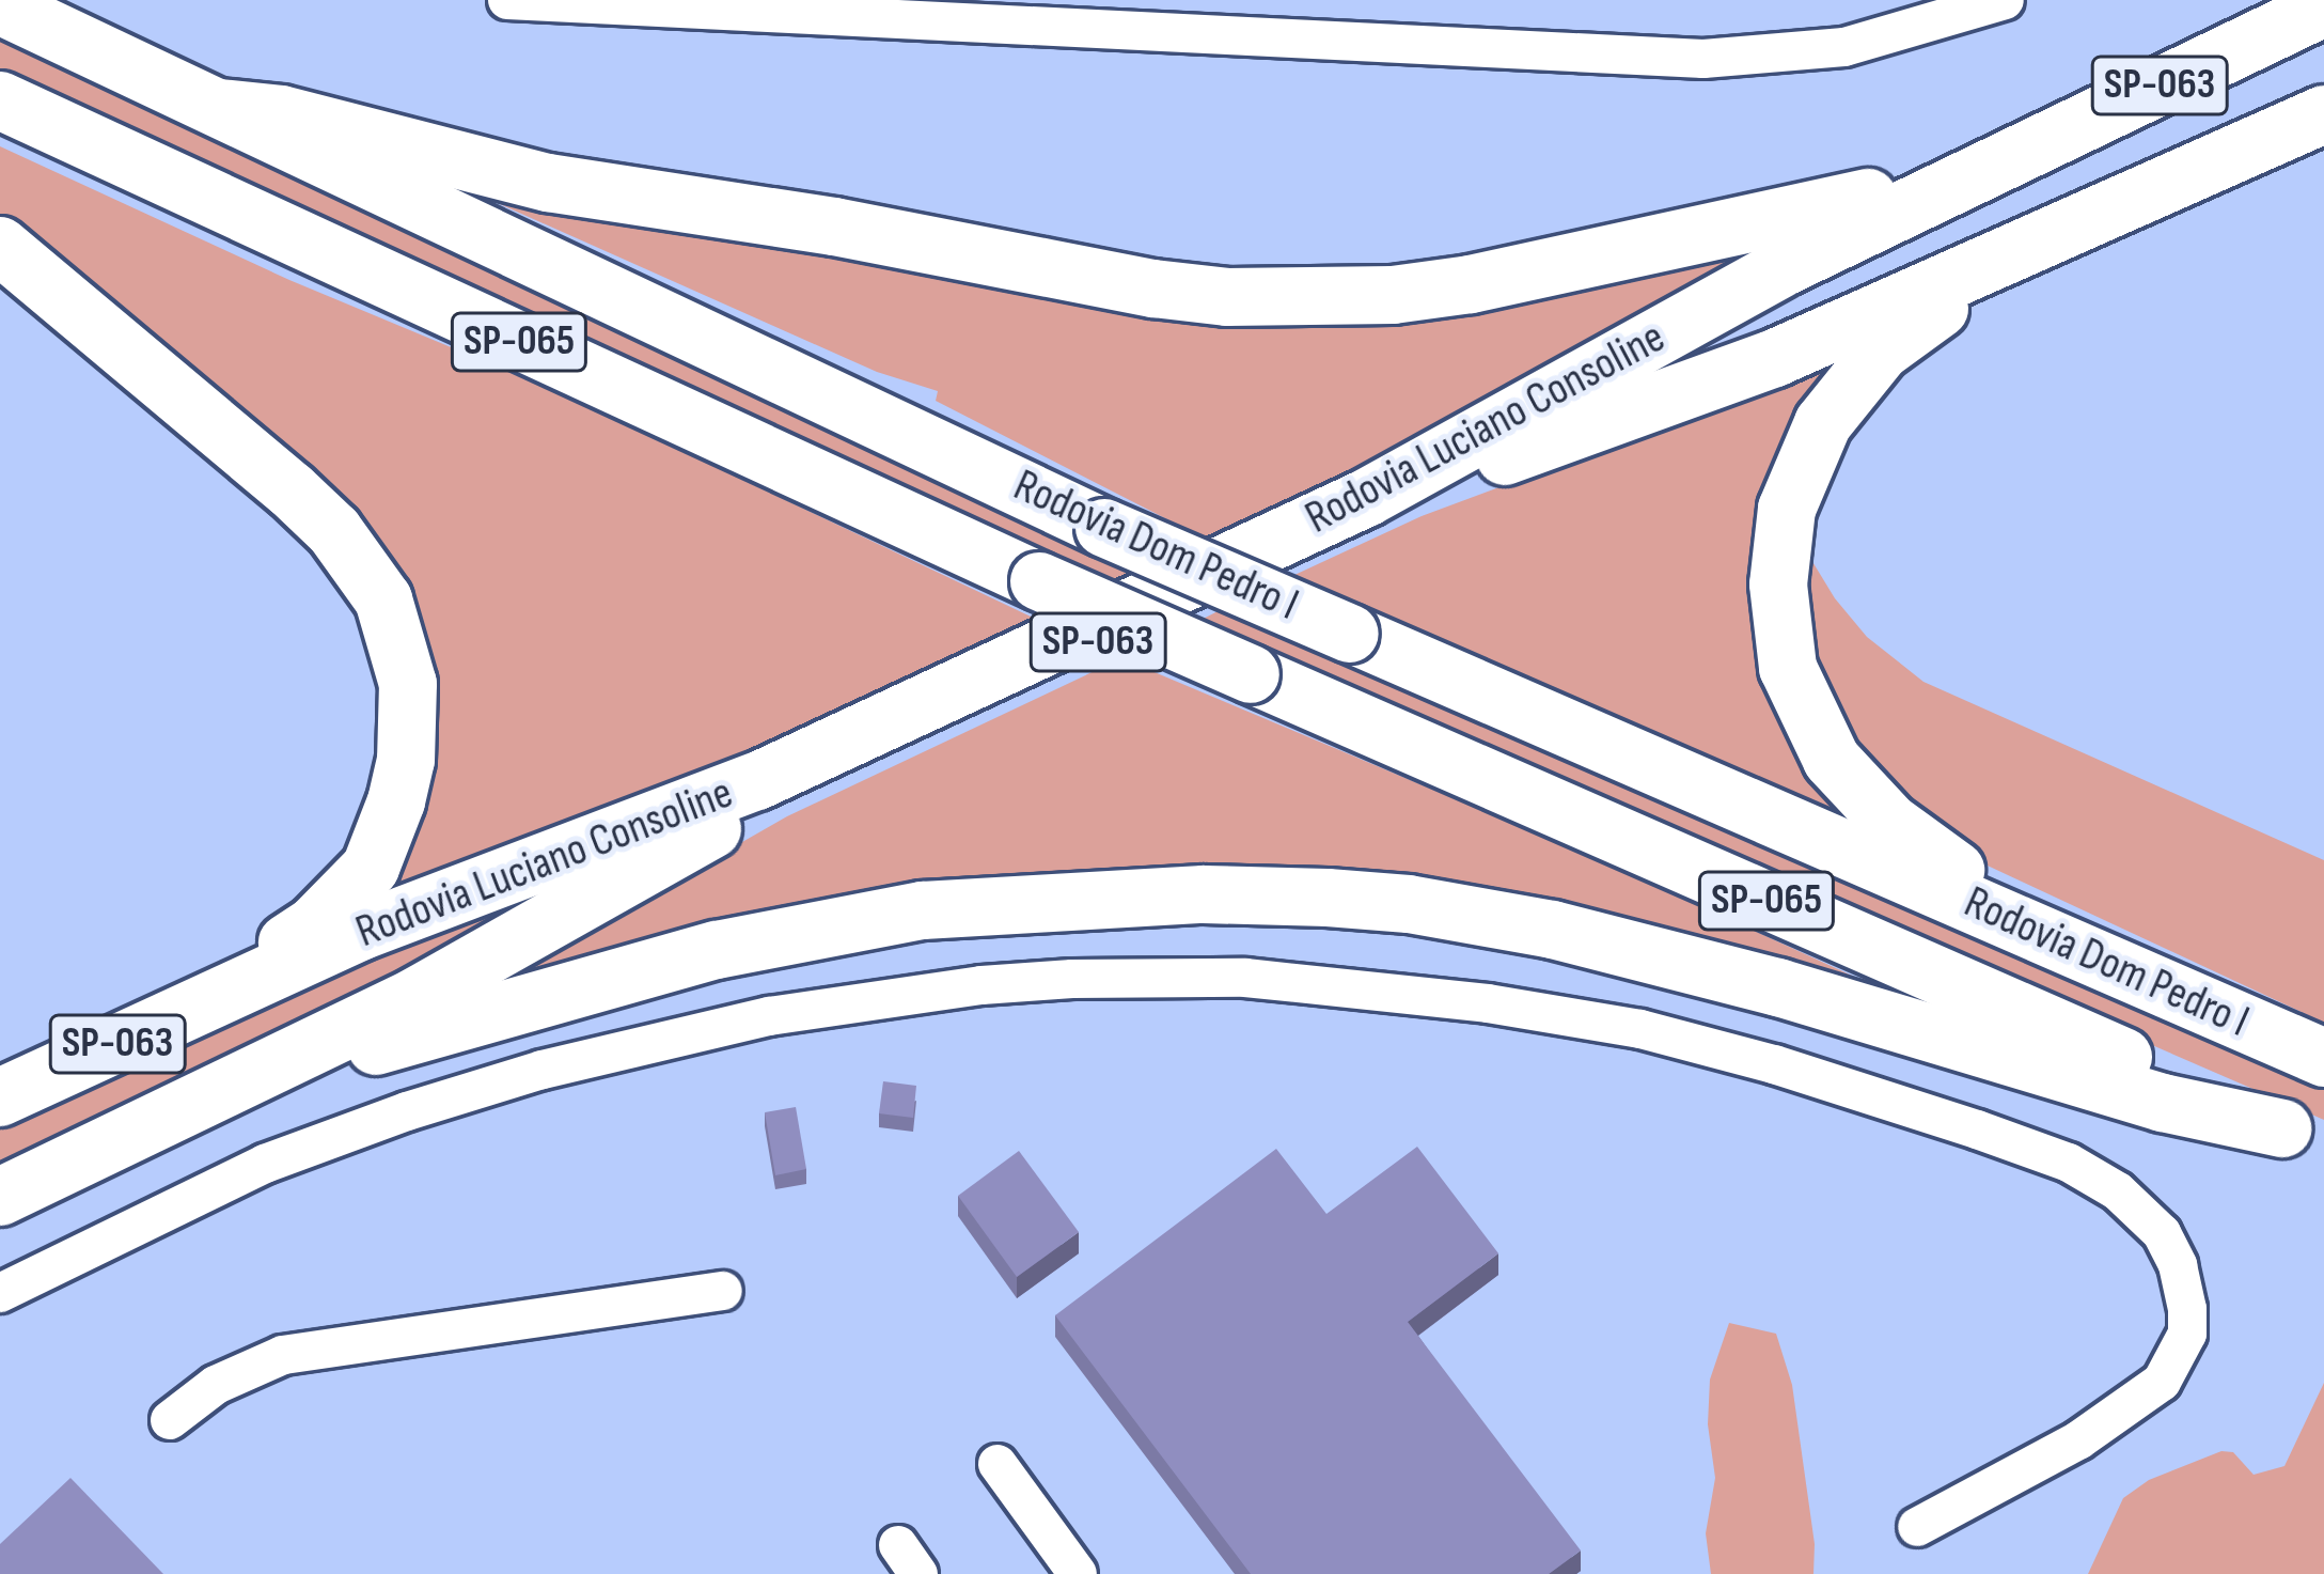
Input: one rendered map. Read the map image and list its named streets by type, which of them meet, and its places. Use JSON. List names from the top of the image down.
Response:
{
  "streets": {
    "highway": [
      "SP-063",
      "SP-065",
      "Rodovia Luciano Consoline",
      "Rodovia Dom Pedro I"
    ]
  }
}
